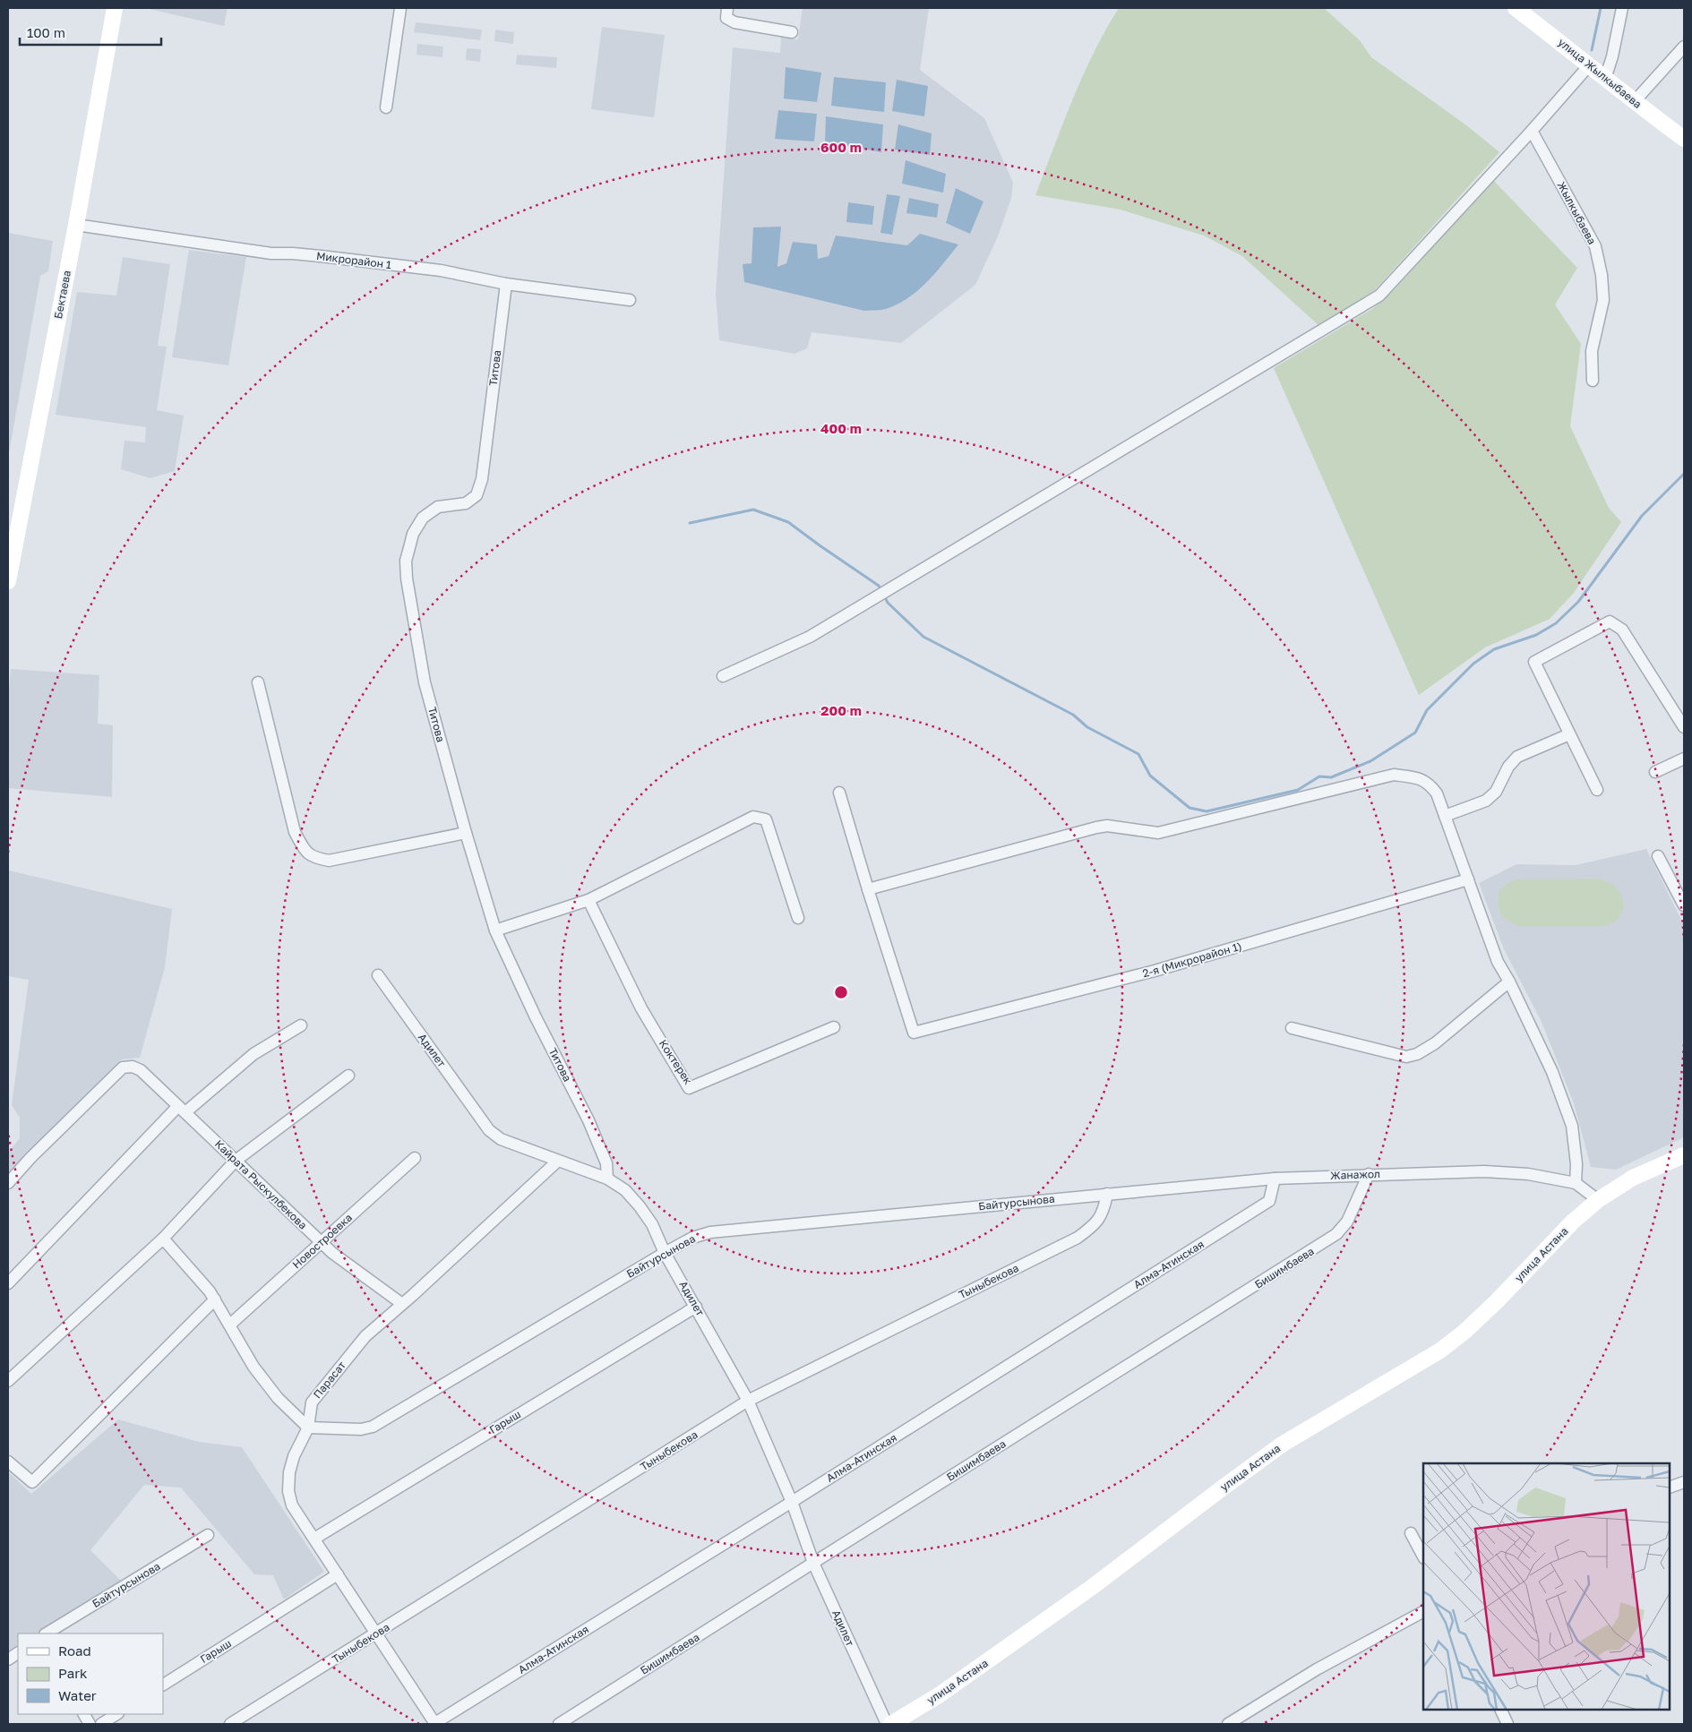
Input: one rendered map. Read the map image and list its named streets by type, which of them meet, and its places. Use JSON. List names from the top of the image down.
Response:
{
  "streets": {
    "main road": ["улица Жылкыбаева", "Бектаева", "улица Астана"],
    "street": [
      "Жылкыбаева",
      "Микрорайон 1",
      "Титова",
      "2-я (Микрорайон 1)",
      "Адилет",
      "Коктерек",
      "Жанажол",
      "Кайрата Рыскулбекова",
      "Байтурсынова",
      "Новостроевка",
      "Алма-Атинская",
      "Бишимбаева",
      "Тыныбекова",
      "Парасат",
      "Гарыш"
    ]
  },
  "crossings": [
    ["Микрорайон 1", "Бектаева"],
    ["Микрорайон 1", "Титова"],
    ["Титова", "Адилет"],
    ["Адилет", "Байтурсынова"],
    ["Адилет", "Алма-Атинская"],
    ["Адилет", "Бишимбаева"],
    ["Адилет", "Тыныбекова"],
    ["Адилет", "Парасат"],
    ["Адилет", "Гарыш"],
    ["Жанажол", "Байтурсынова"],
    ["Жанажол", "улица Астана"],
    ["Жанажол", "Алма-Атинская"],
    ["Жанажол", "Бишимбаева"],
    ["Жанажол", "Тыныбекова"],
    ["Кайрата Рыскулбекова", "Новостроевка"],
    ["Кайрата Рыскулбекова", "Парасат"],
    ["Байтурсынова", "Тыныбекова"],
    ["Байтурсынова", "Парасат"],
    ["Алма-Атинская", "Парасат"],
    ["Тыныбекова", "Парасат"],
    ["Парасат", "Гарыш"]
  ],
  "legend": ["Road", "Park", "Water"],
  "scale_bar": "100 m",
  "rings": ["600 m", "400 m", "200 m"]
}
